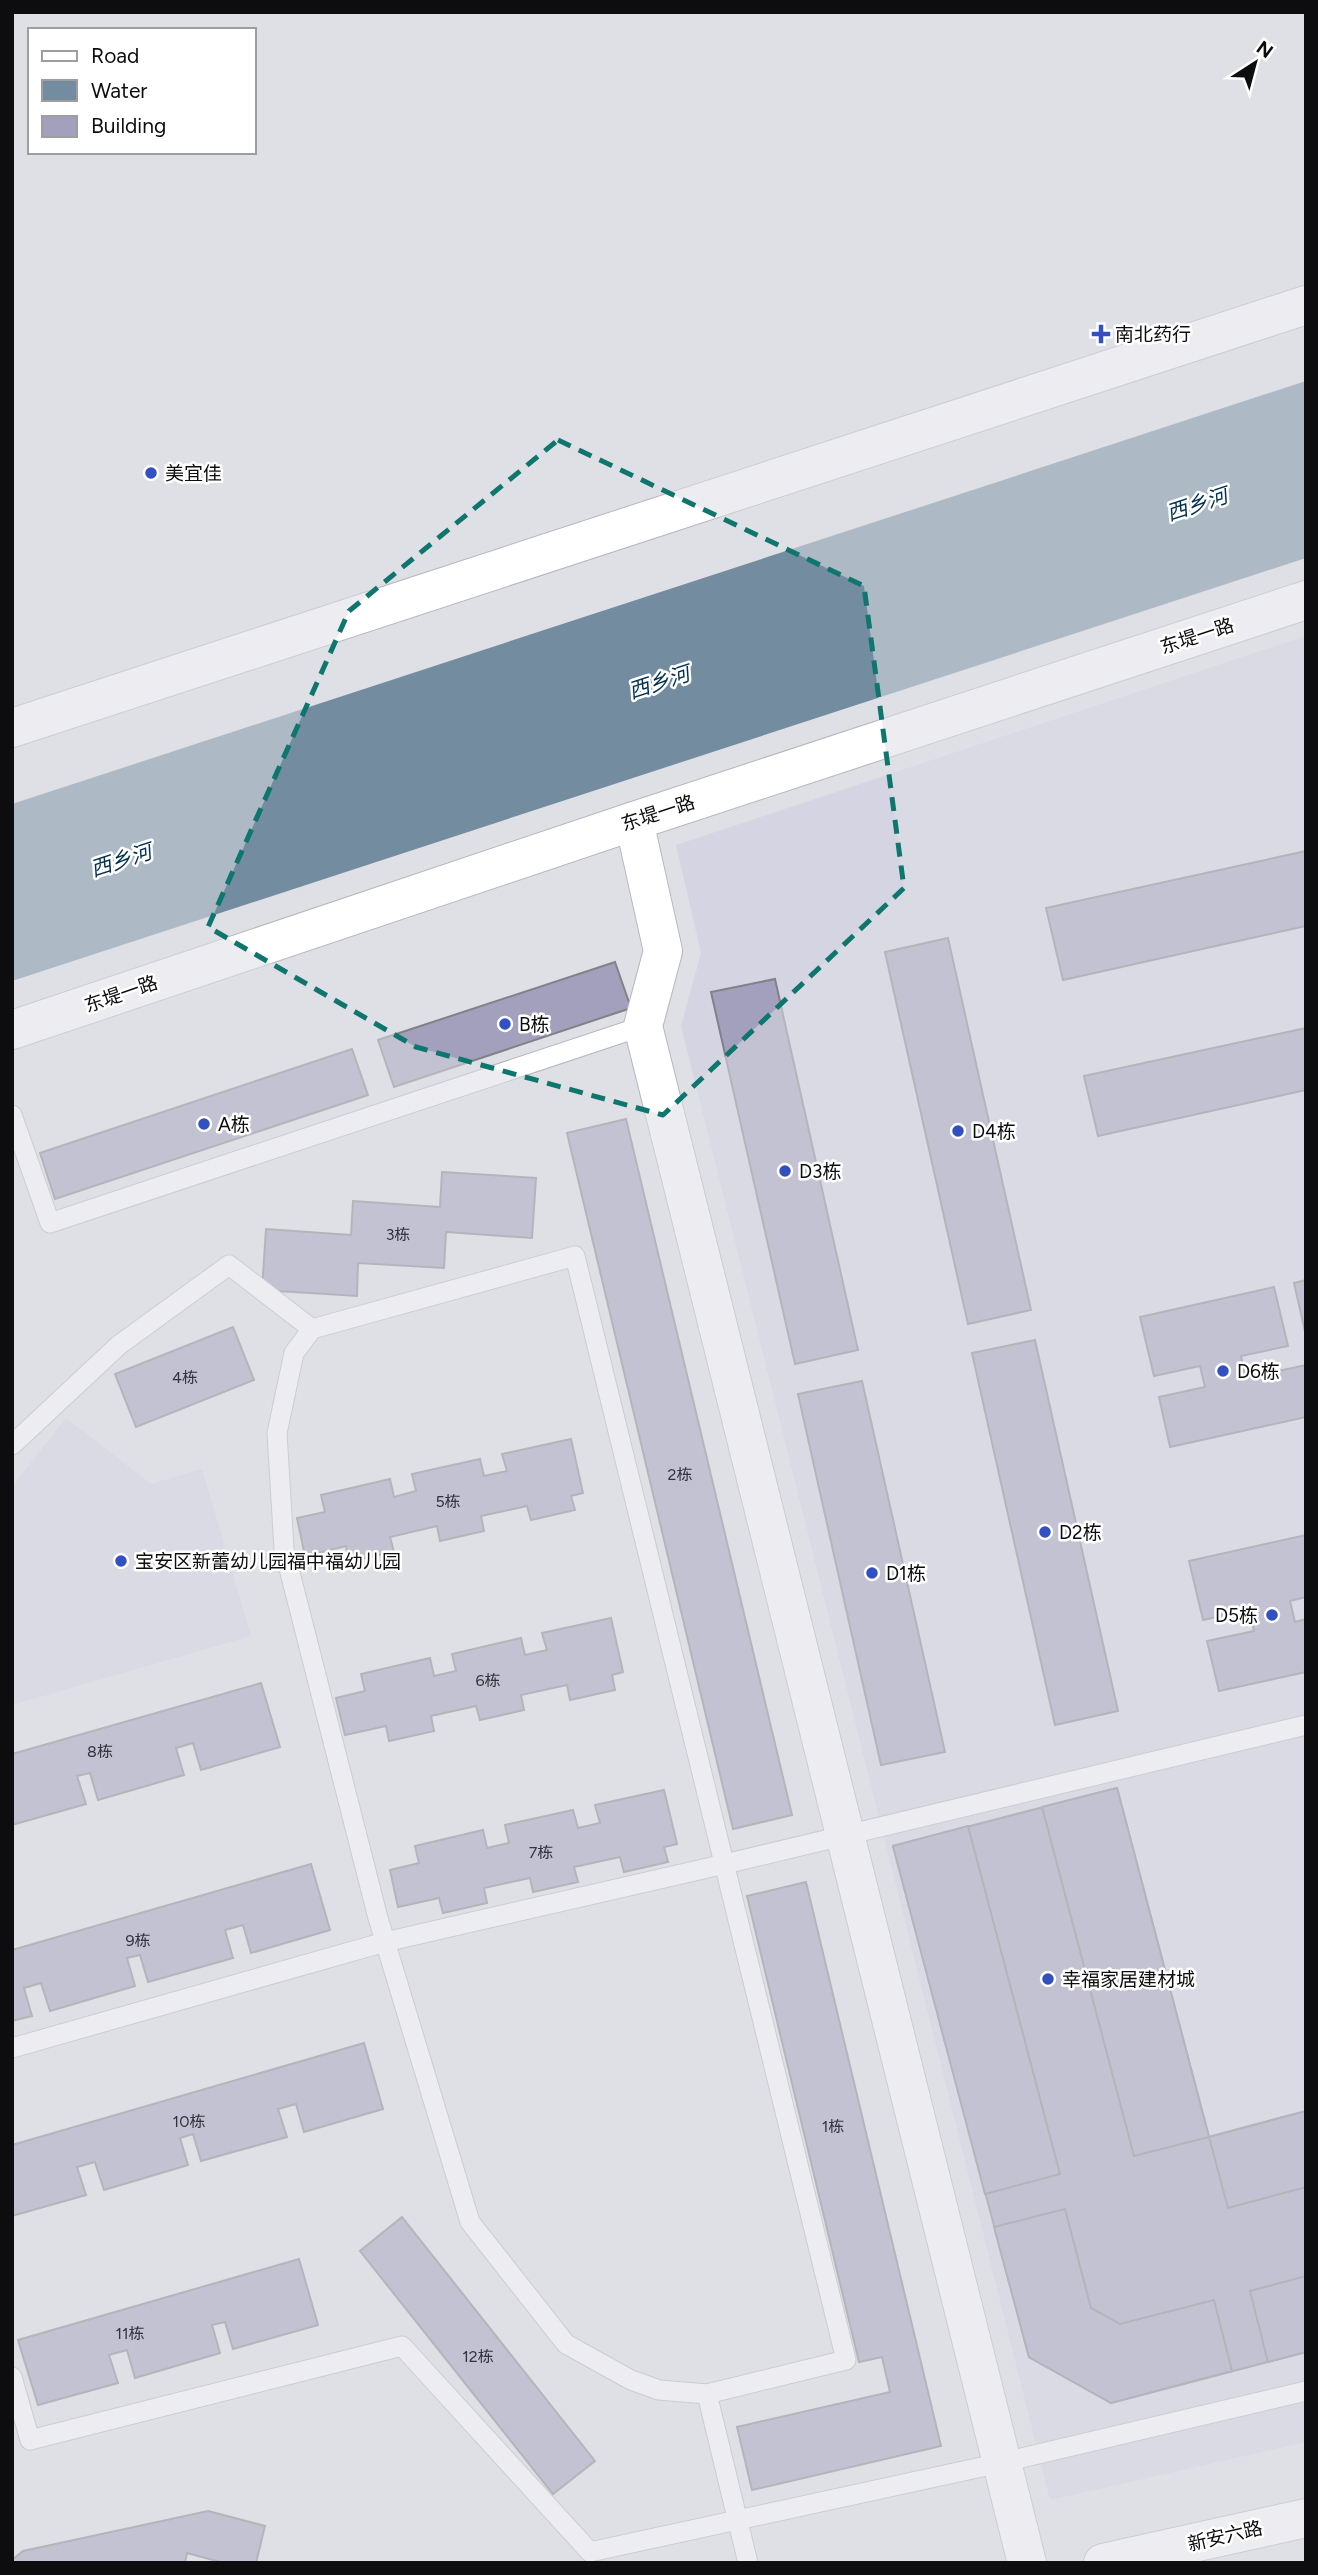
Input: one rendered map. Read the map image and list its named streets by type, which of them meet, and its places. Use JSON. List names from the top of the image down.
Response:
{
  "streets": {
    "street": ["东堤一路", "新安六路"]
  },
  "water": ["西乡河"],
  "places": {
    "health": ["南北药行"],
    "other": [
      "美宜佳",
      "B栋",
      "A栋",
      "D4栋",
      "D3栋",
      "D6栋",
      "D2栋",
      "宝安区新蕾幼儿园福中福幼儿园",
      "D1栋",
      "D5栋",
      "幸福家居建材城"
    ]
  },
  "house_numbers": [
    "3栋",
    "4栋",
    "2栋",
    "5栋",
    "6栋",
    "8栋",
    "7栋",
    "9栋",
    "10栋",
    "1栋",
    "11栋",
    "12栋"
  ],
  "legend": ["Road", "Water", "Building"],
  "north": "top right"
}
